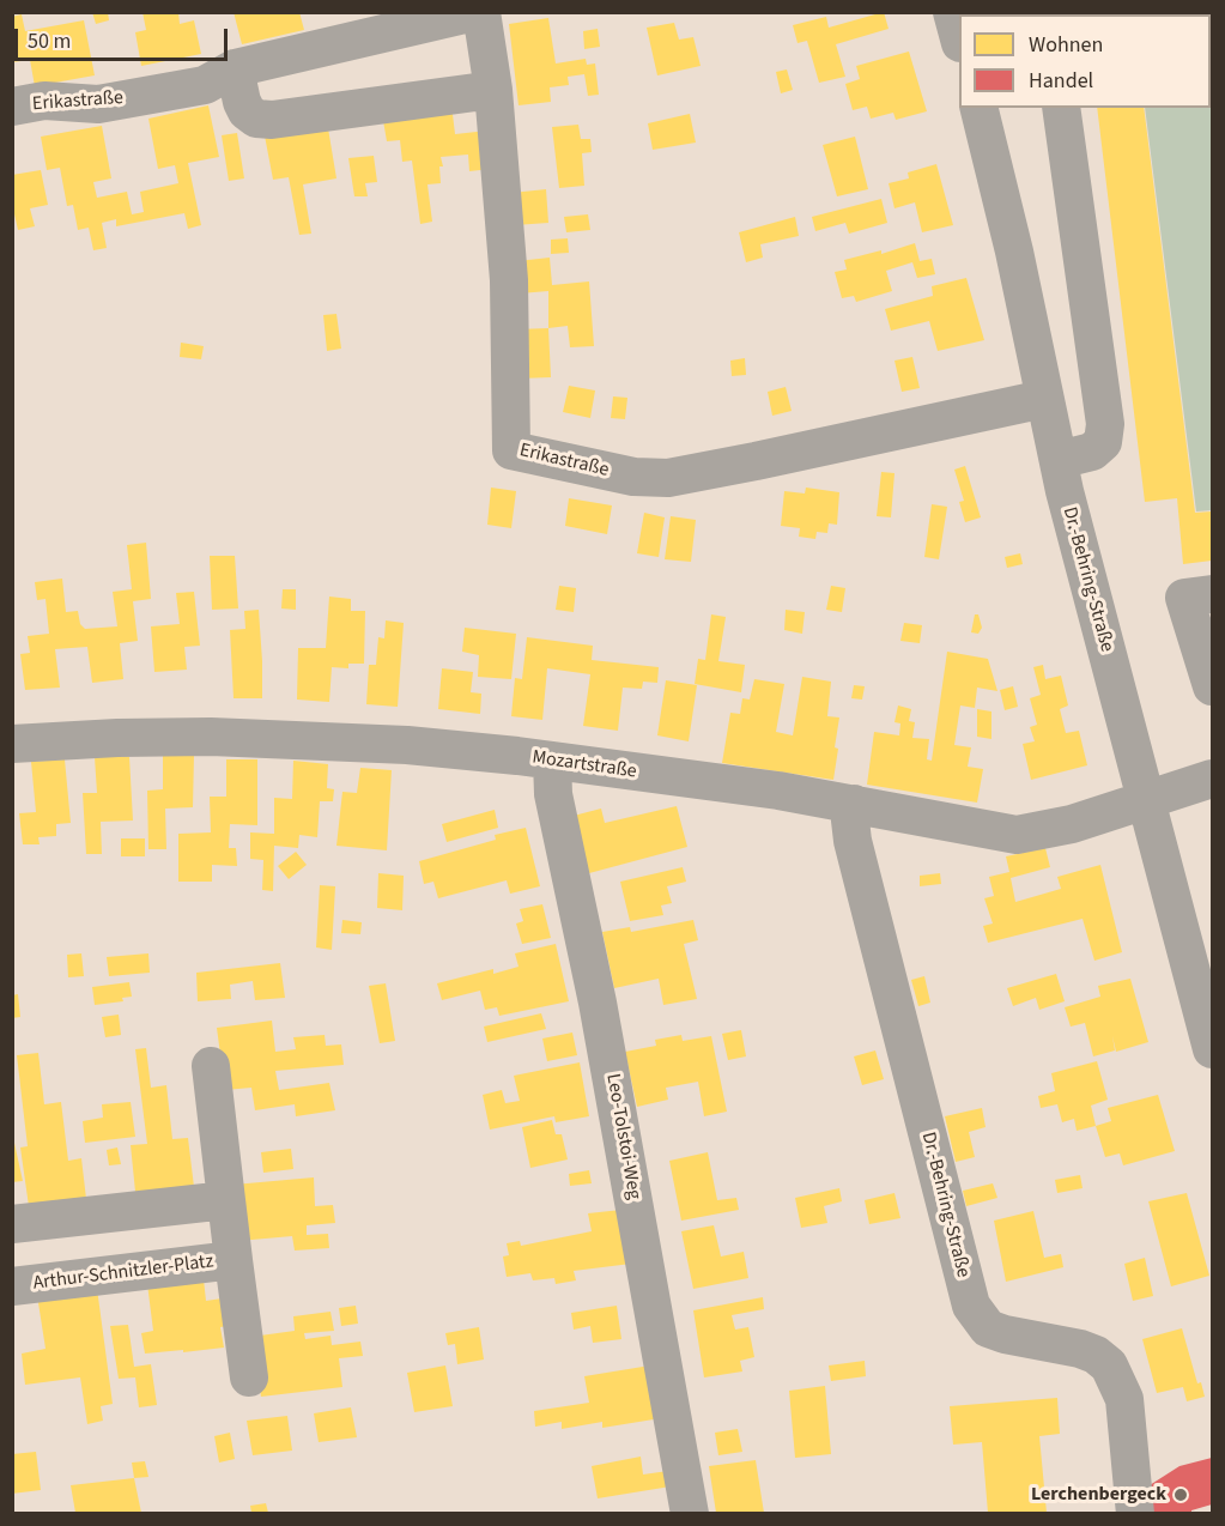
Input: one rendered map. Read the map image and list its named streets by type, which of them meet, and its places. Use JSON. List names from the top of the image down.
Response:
{
  "streets": {
    "street": [
      "Erikastraße",
      "Dr.-Behring-Straße",
      "Mozartstraße",
      "Leo-Tolstoi-Weg",
      "Arthur-Schnitzler-Platz"
    ]
  },
  "crossings": [
    ["Erikastraße", "Dr.-Behring-Straße"],
    ["Dr.-Behring-Straße", "Mozartstraße"],
    ["Mozartstraße", "Leo-Tolstoi-Weg"]
  ],
  "places": ["Lerchenbergeck"],
  "legend": ["Wohnen", "Handel"],
  "scale_bar": "50 m"
}
